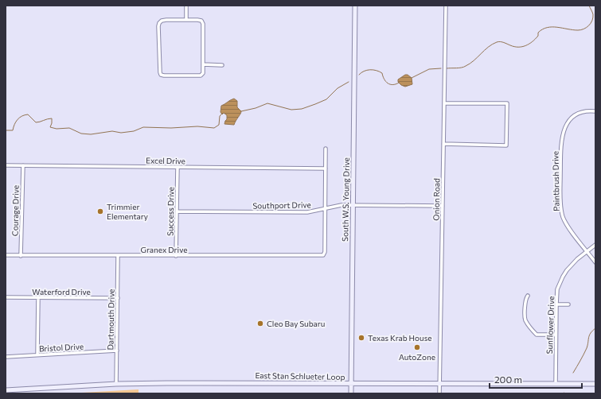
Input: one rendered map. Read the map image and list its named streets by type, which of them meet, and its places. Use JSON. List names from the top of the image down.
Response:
{
  "streets": {
    "main road": ["South W.S. Young Drive", "East Stan Schlueter Loop"],
    "street": [
      "Excel Drive",
      "Paintbrush Drive",
      "Onion Road",
      "Southport Drive",
      "Courage Drive",
      "Success Drive",
      "Granex Drive",
      "Waterford Drive",
      "Dartmouth Drive",
      "Sunflower Drive",
      "Bristol Drive"
    ]
  },
  "crossings": [
    ["Excel Drive", "Courage Drive"],
    ["Excel Drive", "Success Drive"],
    ["Paintbrush Drive", "Sunflower Drive"],
    ["South W.S. Young Drive", "Southport Drive"],
    ["South W.S. Young Drive", "East Stan Schlueter Loop"],
    ["Onion Road", "Southport Drive"],
    ["Onion Road", "East Stan Schlueter Loop"],
    ["Southport Drive", "Success Drive"],
    ["Southport Drive", "Granex Drive"],
    ["Courage Drive", "Granex Drive"],
    ["Success Drive", "Granex Drive"],
    ["Granex Drive", "Dartmouth Drive"],
    ["Waterford Drive", "Dartmouth Drive"],
    ["Dartmouth Drive", "Bristol Drive"],
    ["Dartmouth Drive", "East Stan Schlueter Loop"],
    ["Sunflower Drive", "East Stan Schlueter Loop"]
  ],
  "places": [
    "Trimmier Elementary",
    "Cleo Bay Subaru",
    "Texas Krab House",
    "AutoZone"
  ],
  "scale_bar": "200 m"
}
